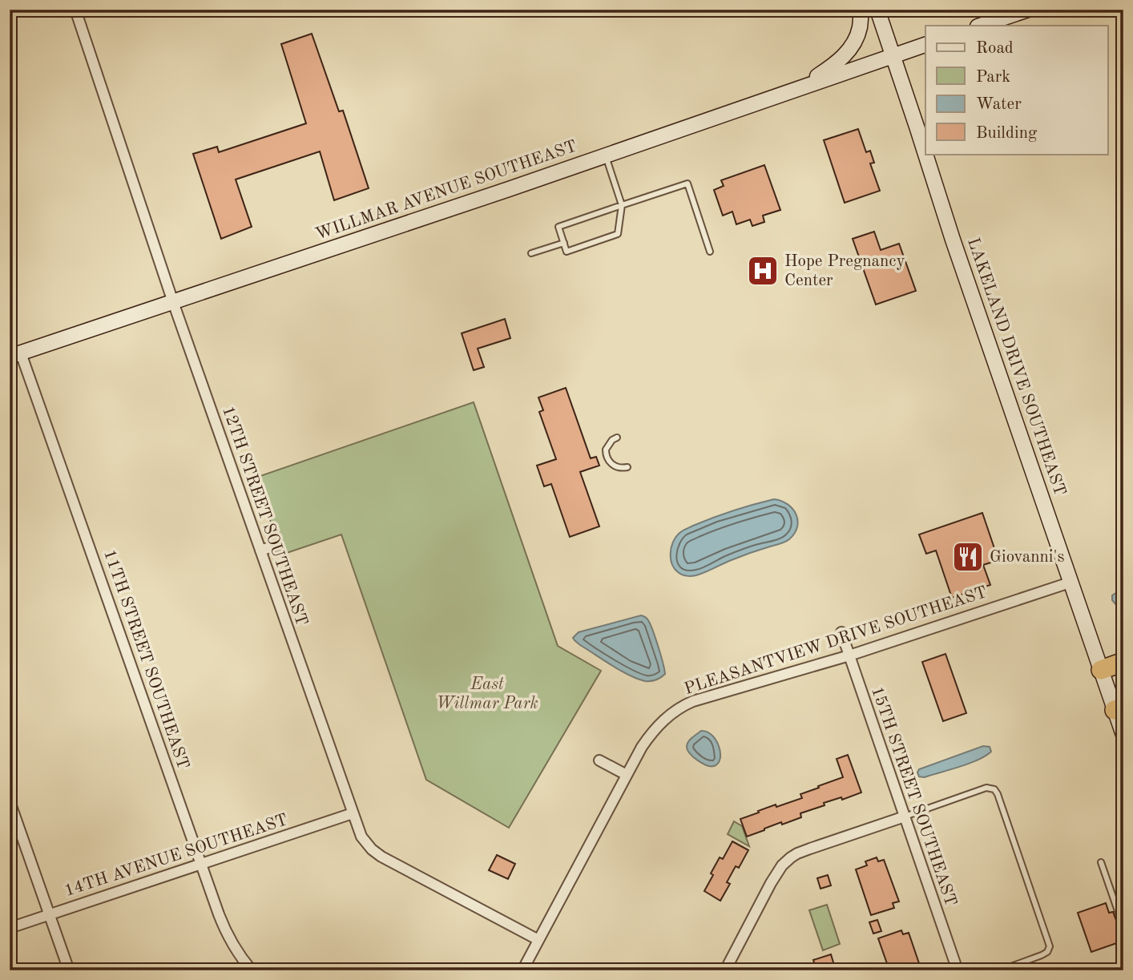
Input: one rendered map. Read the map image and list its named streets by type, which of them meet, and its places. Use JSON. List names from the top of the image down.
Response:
{
  "streets": {
    "main road": ["WILLMAR AVENUE SOUTHEAST", "LAKELAND DRIVE SOUTHEAST"],
    "street": [
      "12TH STREET SOUTHEAST",
      "PLEASANTVIEW DRIVE SOUTHEAST",
      "11TH STREET SOUTHEAST",
      "15TH STREET SOUTHEAST",
      "14TH AVENUE SOUTHEAST"
    ]
  },
  "crossings": [
    ["WILLMAR AVENUE SOUTHEAST", "LAKELAND DRIVE SOUTHEAST"],
    ["WILLMAR AVENUE SOUTHEAST", "12TH STREET SOUTHEAST"],
    ["WILLMAR AVENUE SOUTHEAST", "11TH STREET SOUTHEAST"],
    ["LAKELAND DRIVE SOUTHEAST", "PLEASANTVIEW DRIVE SOUTHEAST"],
    ["12TH STREET SOUTHEAST", "PLEASANTVIEW DRIVE SOUTHEAST"],
    ["12TH STREET SOUTHEAST", "14TH AVENUE SOUTHEAST"],
    ["PLEASANTVIEW DRIVE SOUTHEAST", "15TH STREET SOUTHEAST"],
    ["11TH STREET SOUTHEAST", "14TH AVENUE SOUTHEAST"]
  ],
  "parks": ["East Willmar Park"],
  "places": {
    "hospital": ["Hope Pregnancy Center"],
    "restaurant": ["Giovanni's"]
  },
  "legend": [
    "Road",
    "Park",
    "Water",
    "Building"
  ]
}
